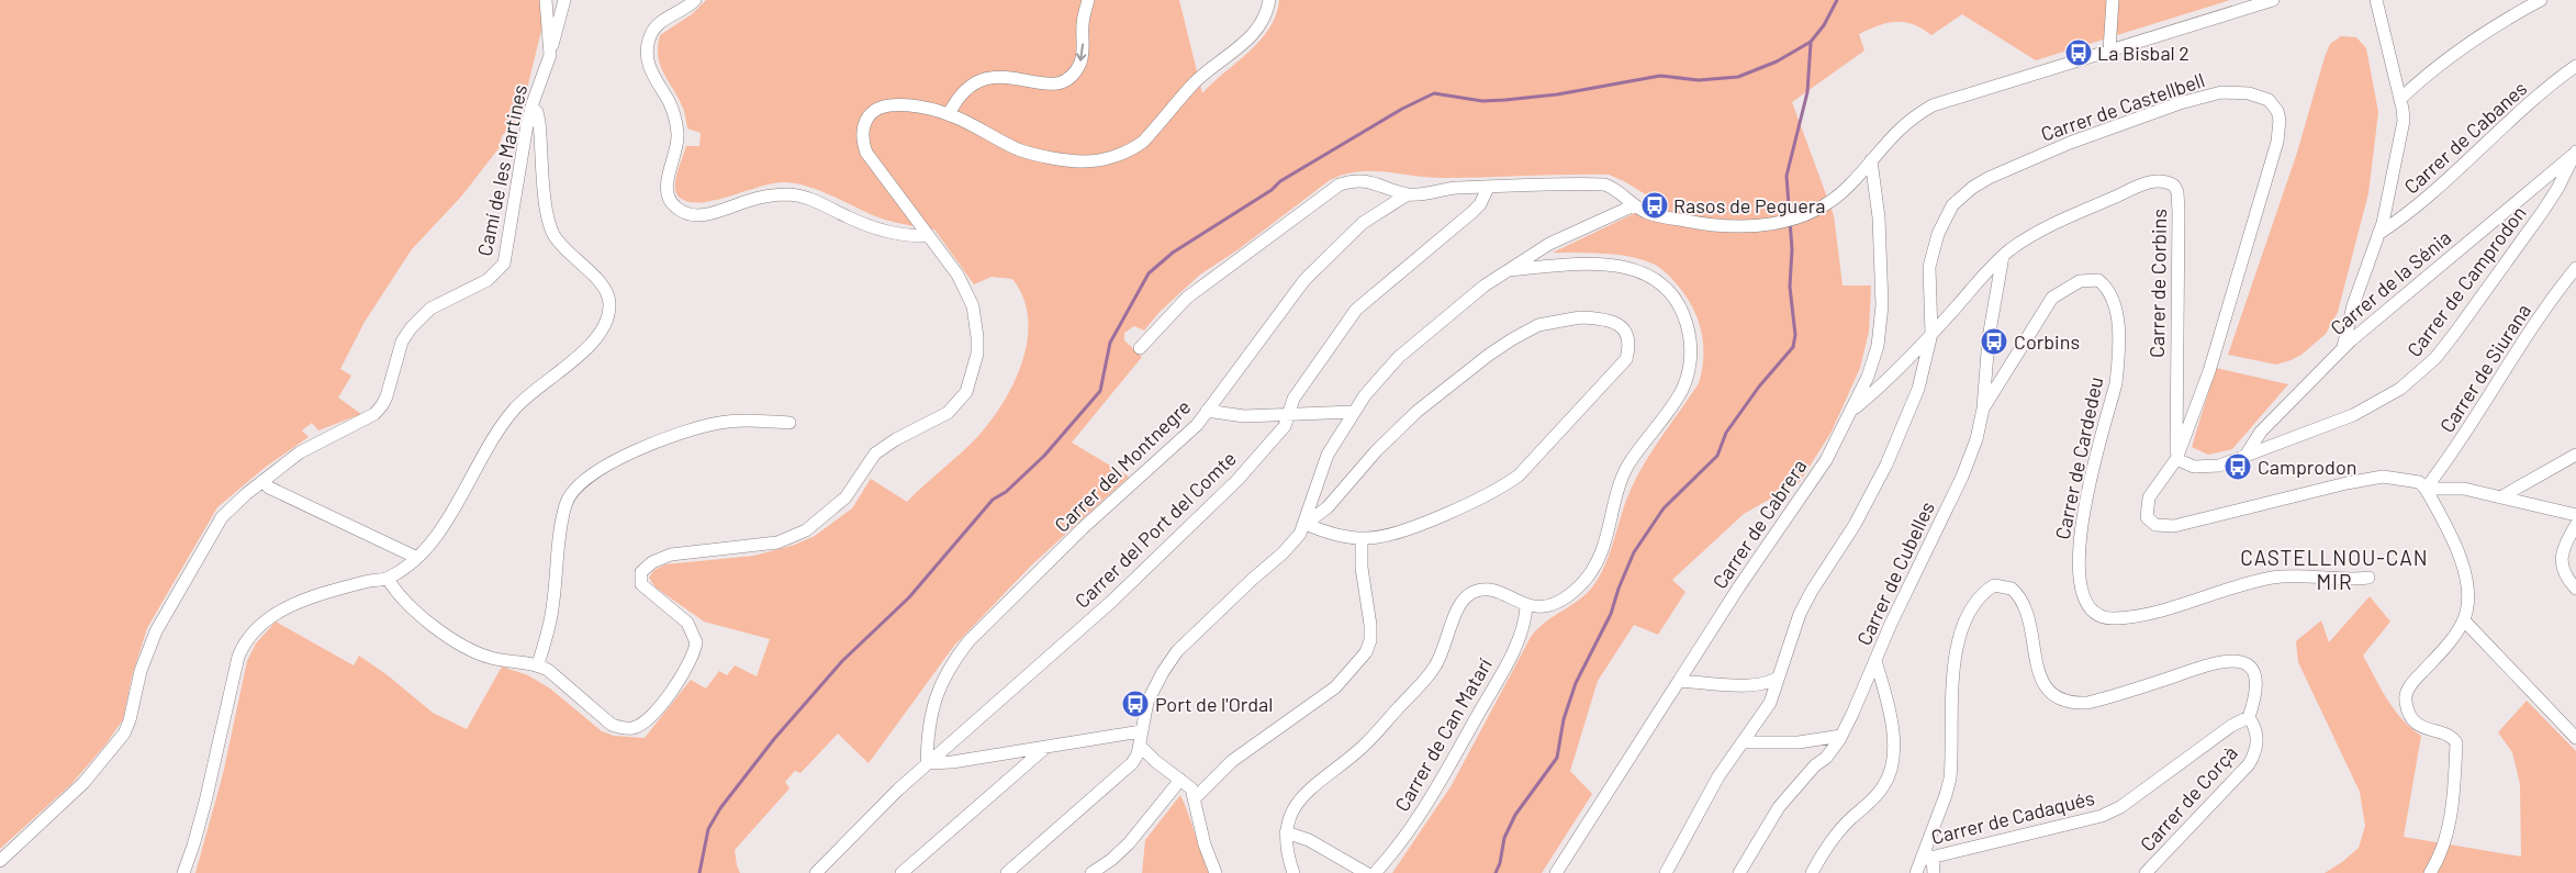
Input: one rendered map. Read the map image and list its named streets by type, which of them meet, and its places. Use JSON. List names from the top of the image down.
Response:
{
  "streets": {
    "street": [
      "Carrer de Castellbell",
      "Carrer de Cabanes",
      "Camí de les Martines",
      "Carrer de Camprodon",
      "Carrer de la Sénia",
      "Carrer de Corbins",
      "Carrer de Siurana",
      "Carrer de Cardedeu",
      "Carrer del Montnegre",
      "Carrer de Cabrera",
      "Carrer del Port del Comte",
      "Carrer de Cubelles",
      "Carrer de Can Matarí",
      "Carrer de Corçà",
      "Carrer de Cadaqués"
    ]
  },
  "crossings": [
    ["Carrer de Castellbell", "Carrer de Camprodon"],
    ["Carrer de Castellbell", "Carrer de Corbins"],
    ["Carrer de Castellbell", "Carrer de Siurana"],
    ["Carrer de Camprodon", "Carrer de la Sénia"],
    ["Carrer de Camprodon", "Carrer de Corbins"],
    ["Carrer de Corbins", "Carrer de Cabrera"],
    ["Carrer de Corbins", "Carrer de Cubelles"],
    ["Carrer de Cardedeu", "Carrer de Cubelles"],
    ["Carrer del Montnegre", "Carrer del Port del Comte"],
    ["Carrer de Corçà", "Carrer de Cadaqués"]
  ],
  "districts": ["CASTELLNOU-CAN MIR"],
  "places": {
    "bus stop": [
      "La Bisbal 2",
      "Rasos de Peguera",
      "Corbins",
      "Camprodon",
      "Port de l'Ordal"
    ]
  }
}
